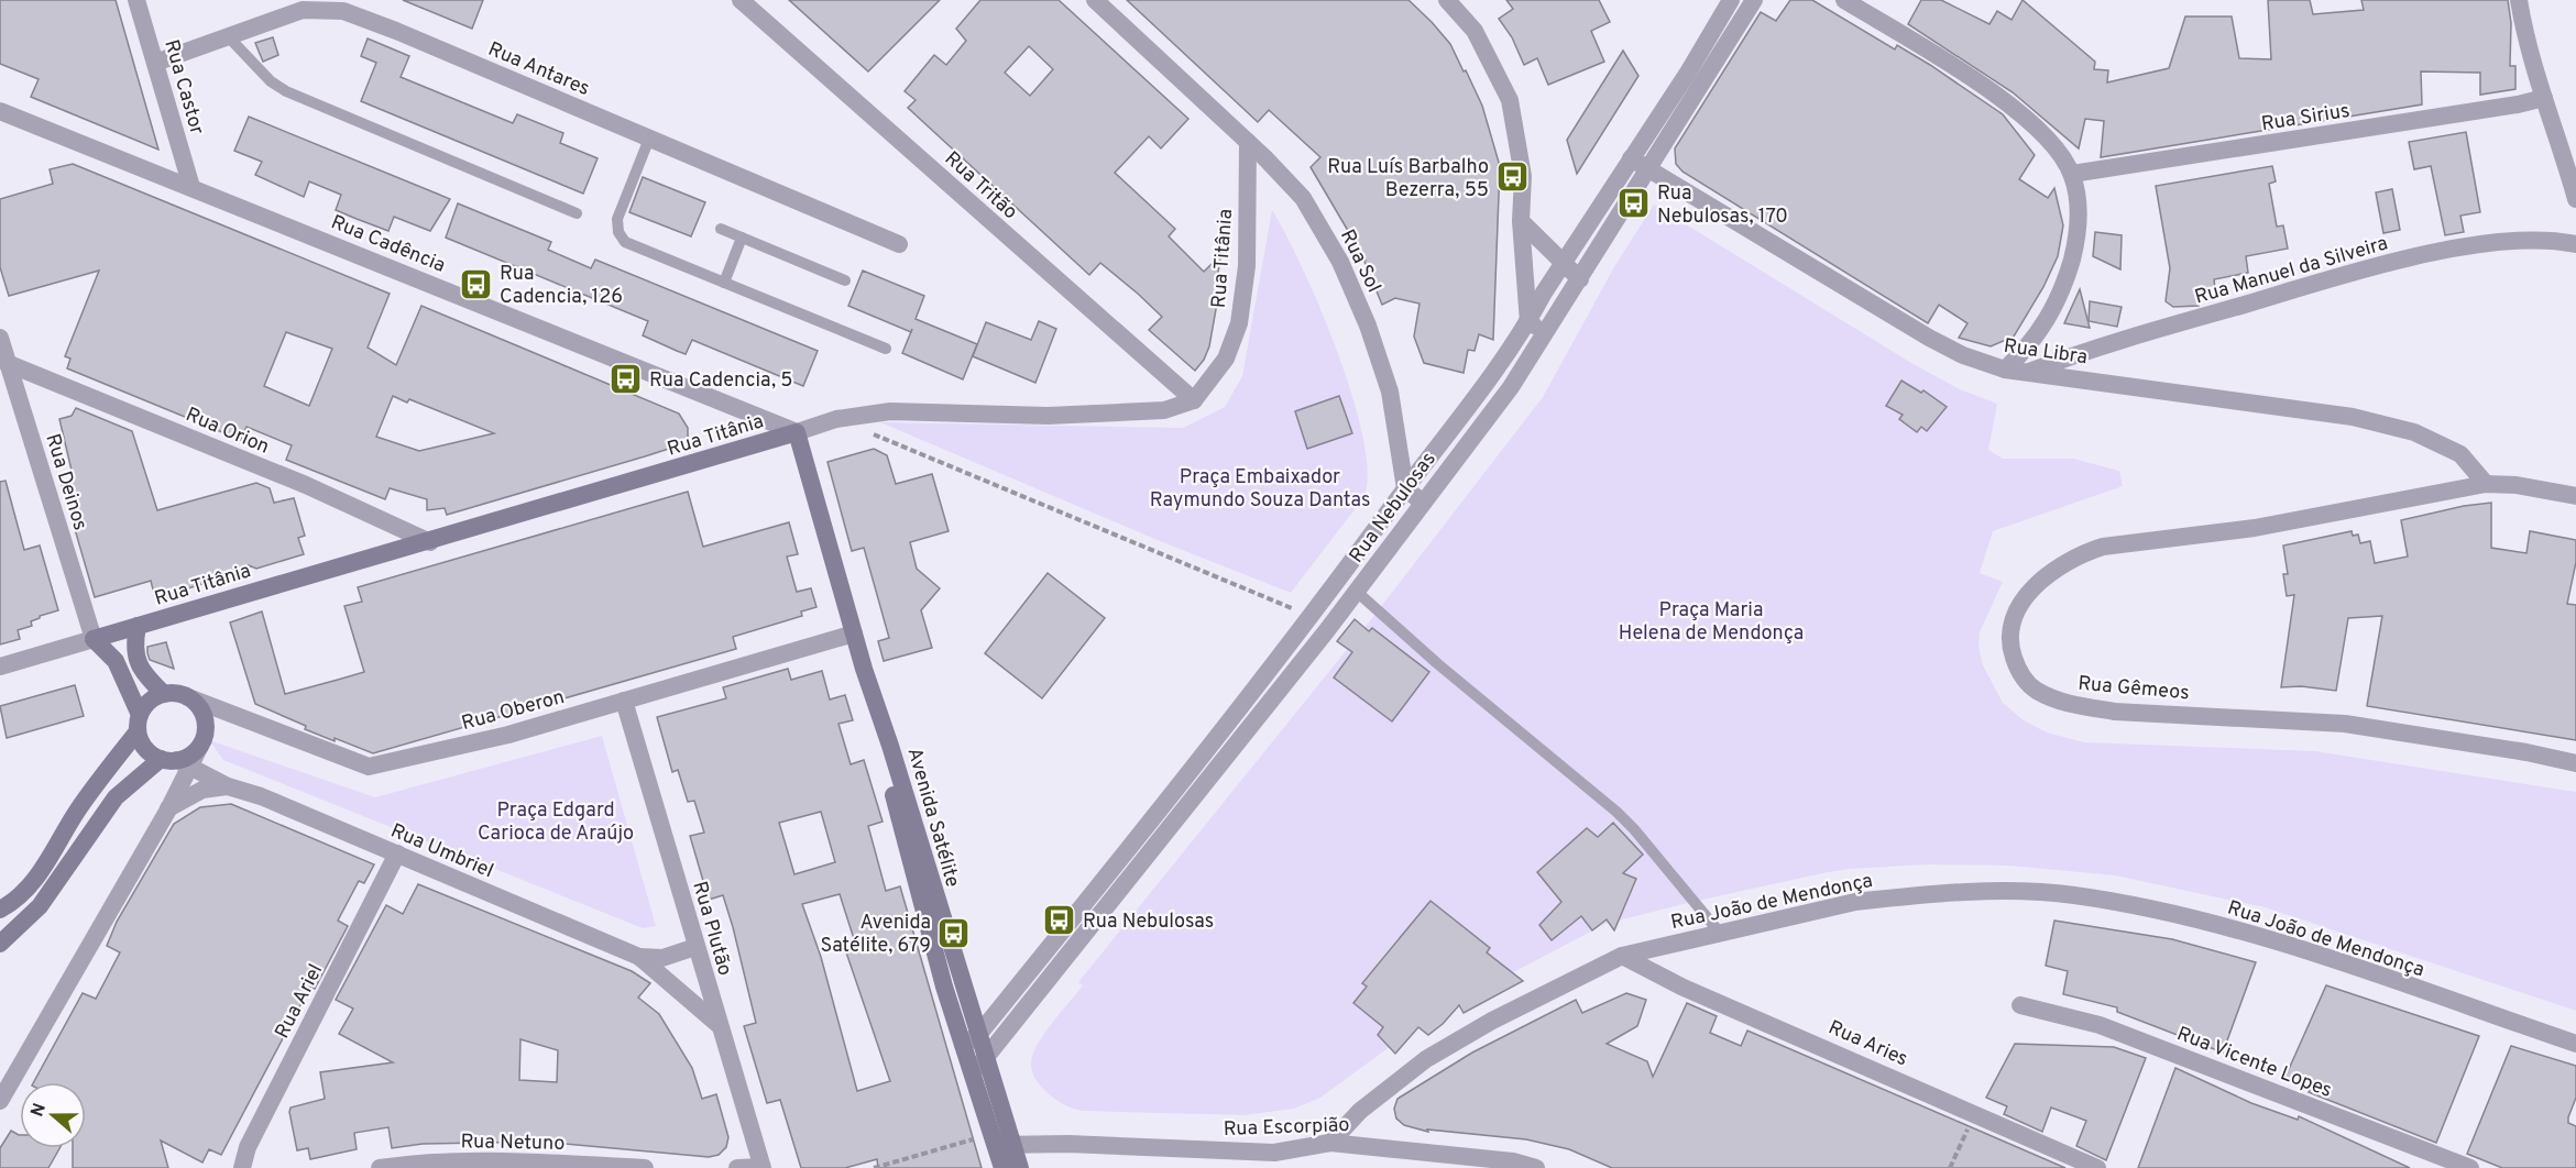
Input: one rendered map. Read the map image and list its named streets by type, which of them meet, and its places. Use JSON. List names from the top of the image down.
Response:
{
  "streets": {
    "main road": ["Rua Titânia", "Avenida Satélite"],
    "street": [
      "Rua Antares",
      "Rua Castor",
      "Rua Sirius",
      "Rua Tritão",
      "Rua Cadência",
      "Rua Sol",
      "Rua Manuel da Silveira",
      "Rua Libra",
      "Rua Orion",
      "Rua Deinos",
      "Rua Nebulosas",
      "Rua Gêmeos",
      "Rua Oberon",
      "Rua Umbriel",
      "Rua João de Mendonça",
      "Rua Plutão",
      "Rua Ariel",
      "Rua Aries",
      "Rua Vicente Lopes",
      "Rua Escorpião",
      "Rua Netuno"
    ]
  },
  "crossings": [
    ["Rua Antares", "Rua Castor"],
    ["Rua Castor", "Rua Cadência"],
    ["Rua Tritão", "Rua Titânia"],
    ["Rua Cadência", "Rua Titânia"],
    ["Rua Cadência", "Avenida Satélite"],
    ["Rua Titânia", "Rua Sol"],
    ["Rua Titânia", "Rua Orion"],
    ["Rua Titânia", "Rua Deinos"],
    ["Rua Titânia", "Avenida Satélite"],
    ["Rua Sol", "Rua Nebulosas"],
    ["Rua Manuel da Silveira", "Rua Libra"],
    ["Rua Libra", "Rua Nebulosas"],
    ["Rua Libra", "Rua Gêmeos"],
    ["Rua Orion", "Rua Deinos"],
    ["Rua Nebulosas", "Avenida Satélite"],
    ["Rua Oberon", "Avenida Satélite"],
    ["Rua Oberon", "Rua Umbriel"],
    ["Rua Oberon", "Rua Plutão"],
    ["Avenida Satélite", "Rua Escorpião"],
    ["Rua Umbriel", "Rua Plutão"],
    ["Rua Umbriel", "Rua Ariel"],
    ["Rua João de Mendonça", "Rua Aries"],
    ["Rua João de Mendonça", "Rua Escorpião"]
  ],
  "parks": ["Praça Embaixador Raymundo Souza Dantas", "Praça Maria Helena de Mendonça", "Praça Edgard Carioca de Araújo"],
  "places": {
    "bus stop": [
      "Rua Luís Barbalho Bezerra, 55",
      "Rua Nebulosas, 170",
      "Rua Cadencia, 126",
      "Rua Cadencia, 5",
      "Rua Nebulosas",
      "Avenida Satélite, 679"
    ]
  },
  "north": "left"
}
